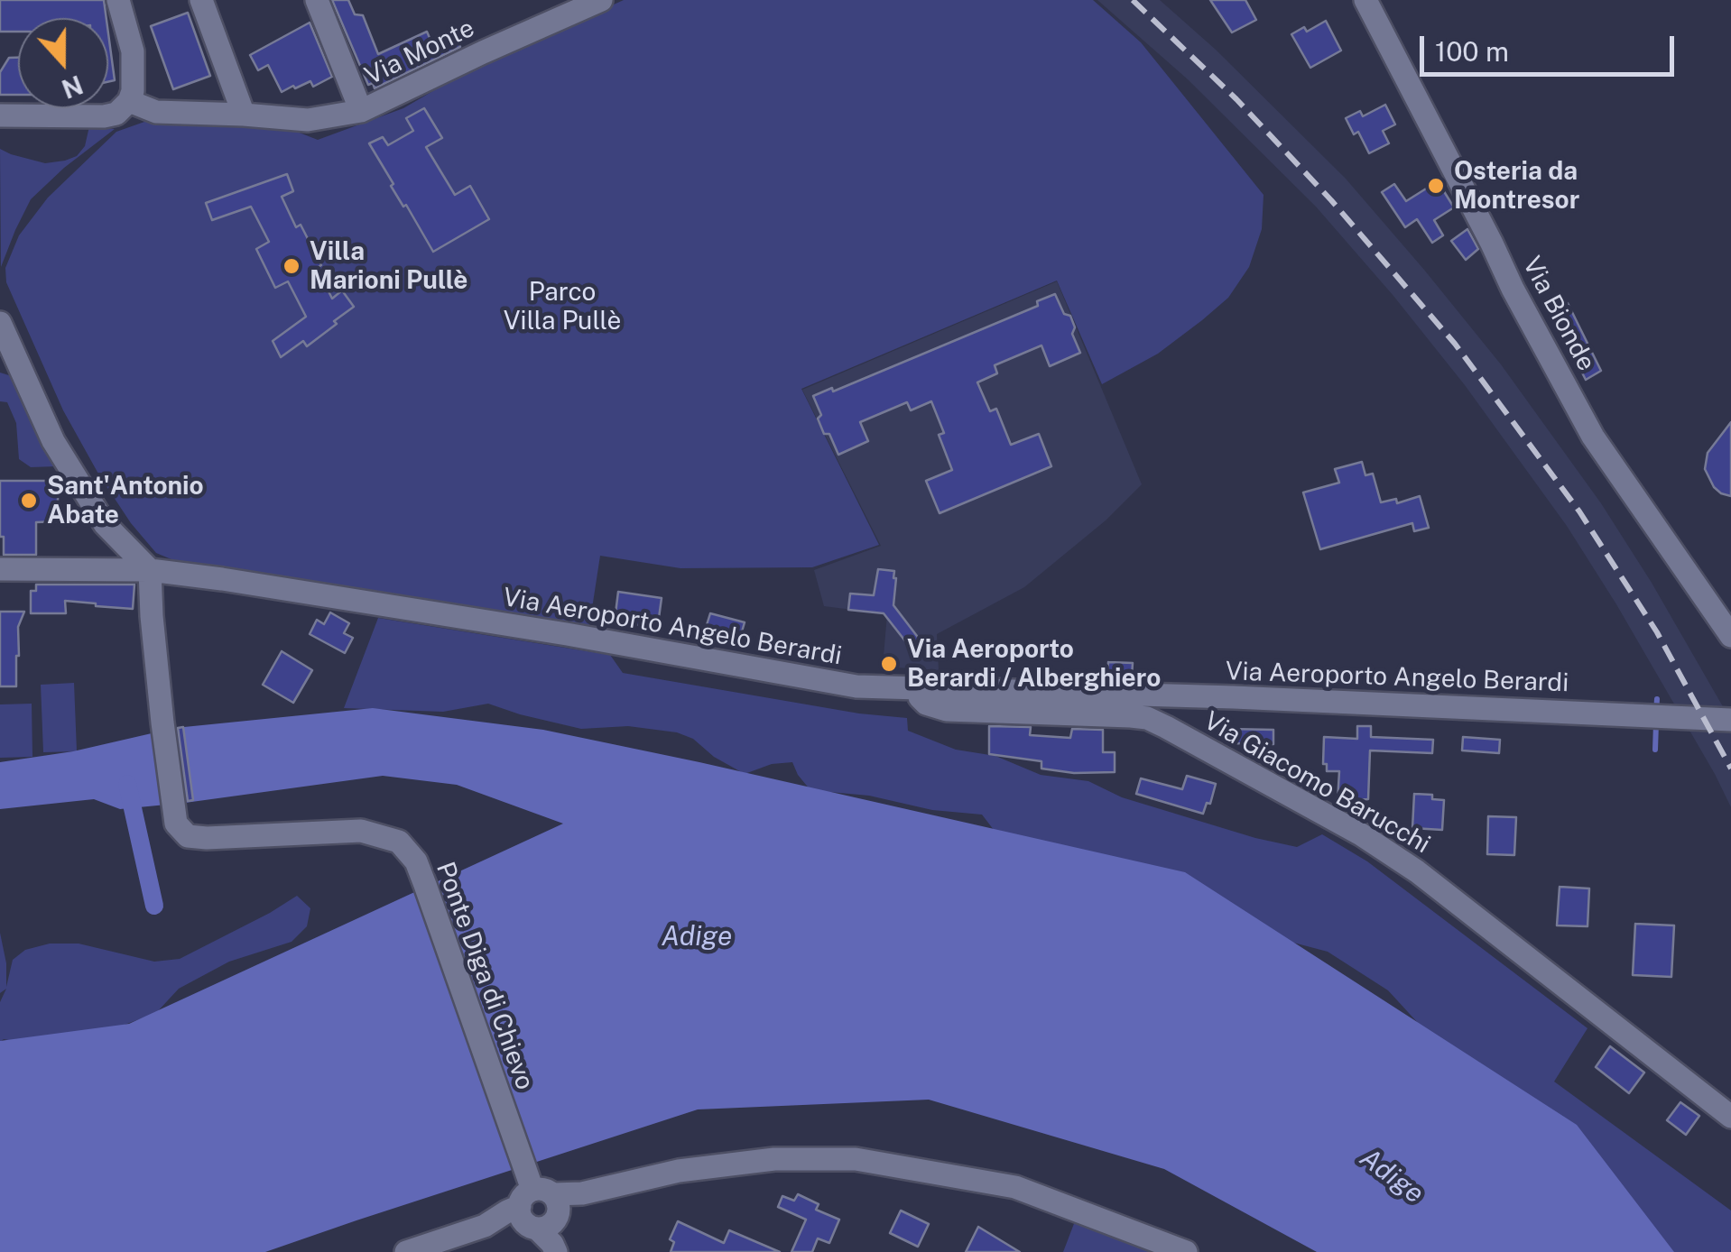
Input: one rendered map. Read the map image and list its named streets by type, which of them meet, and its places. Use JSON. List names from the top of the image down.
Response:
{
  "streets": {
    "street": [
      "Via Monte",
      "Via Bionde",
      "Via Aeroporto Angelo Berardi",
      "Via Giacomo Barucchi",
      "Ponte Diga di Chievo"
    ]
  },
  "crossings": [
    ["Via Aeroporto Angelo Berardi", "Via Giacomo Barucchi"],
    ["Via Aeroporto Angelo Berardi", "Ponte Diga di Chievo"]
  ],
  "water": ["Adige"],
  "parks": ["Parco Villa Pullè"],
  "places": [
    "Osteria da Montresor",
    "Villa Marioni Pullè",
    "Sant'Antonio Abate",
    "Via Aeroporto Berardi / Alberghiero"
  ],
  "scale_bar": "100 m",
  "north": "bottom"
}
